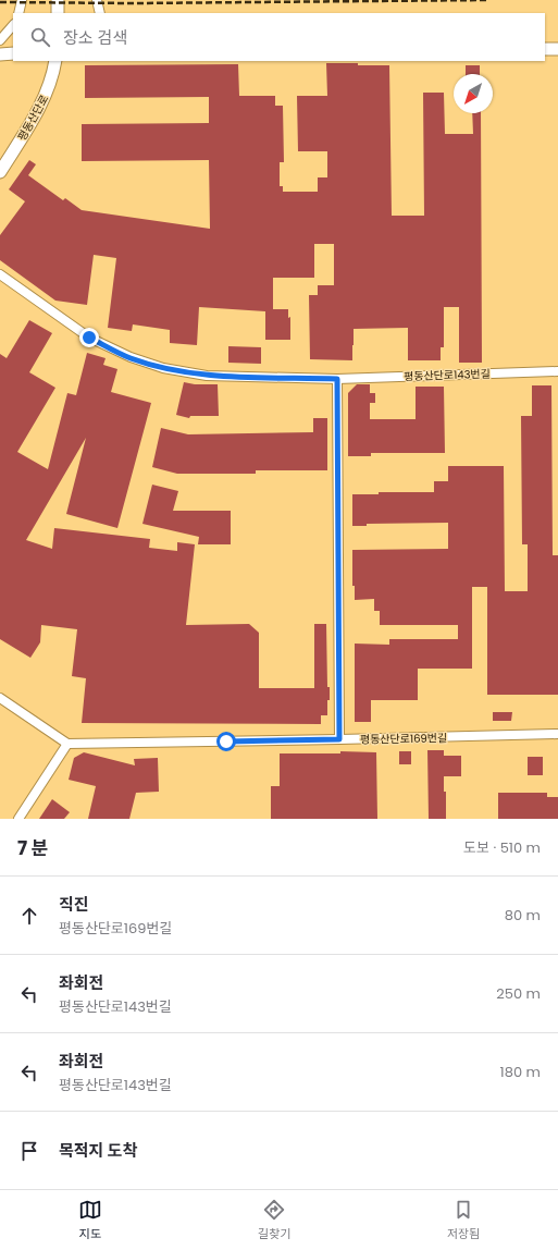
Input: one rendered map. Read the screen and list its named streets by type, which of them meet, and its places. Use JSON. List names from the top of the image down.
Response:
{
  "streets": {
    "street": ["평동산단로", "평동산단로143번길", "평동산단로169번길"]
  },
  "north": "bottom left",
  "page": {
    "search": "장소 검색",
    "heading": ["7 분", "도보 · 510 m"],
    "list": [
      ["직진", "평동산단로169번길", "80 m"],
      ["좌회전", "평동산단로143번길", "250 m"],
      ["좌회전", "평동산단로143번길", "180 m"],
      "목적지 도착"
    ],
    "nav": ["지도", "길찾기", "저장됨"]
  }
}
